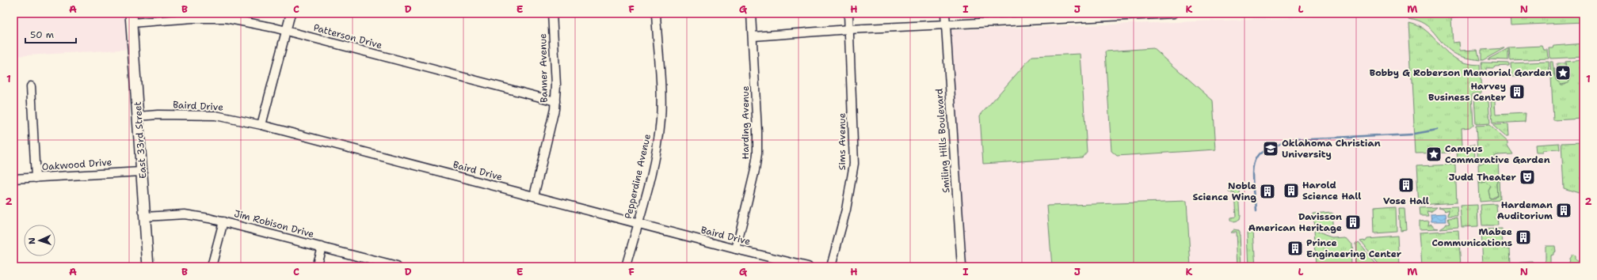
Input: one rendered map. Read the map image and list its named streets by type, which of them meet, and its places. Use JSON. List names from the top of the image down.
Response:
{
  "streets": {
    "street": [
      "Patterson Drive",
      "Banner Avenue",
      "Baird Drive",
      "Harding Avenue",
      "East 33rd Street",
      "Smiling Hills Boulevard",
      "Sims Avenue",
      "Oakwood Drive",
      "Pepperdine Avenue",
      "Jim Robison Drive"
    ]
  },
  "crossings": [
    ["Patterson Drive", "Banner Avenue"],
    ["Patterson Drive", "East 33rd Street"],
    ["Banner Avenue", "Baird Drive"],
    ["Baird Drive", "Harding Avenue"],
    ["Baird Drive", "East 33rd Street"],
    ["Baird Drive", "Pepperdine Avenue"],
    ["East 33rd Street", "Oakwood Drive"],
    ["East 33rd Street", "Jim Robison Drive"]
  ],
  "places": {
    "place": ["Bobby G Roberson Memorial Garden", "Campus Commerative Garden"],
    "building": [
      "Harvey Business Center",
      "Vose Hall",
      "Harold Science Hall",
      "Noble Science Wing",
      "Hardeman Auditorium",
      "Davisson American Heritage",
      "Mabee Communications",
      "Prince Engineering Center"
    ],
    "school or university": ["Oklahoma Christian University"],
    "theatre": ["Judd Theater"]
  },
  "scale_bar": "50 m",
  "north": "left",
  "grid": {
    "columns": [
      "A",
      "B",
      "C",
      "D",
      "E",
      "F",
      "G",
      "H",
      "I",
      "J",
      "K",
      "L",
      "M",
      "N"
    ],
    "rows": ["1", "2"]
  }
}
